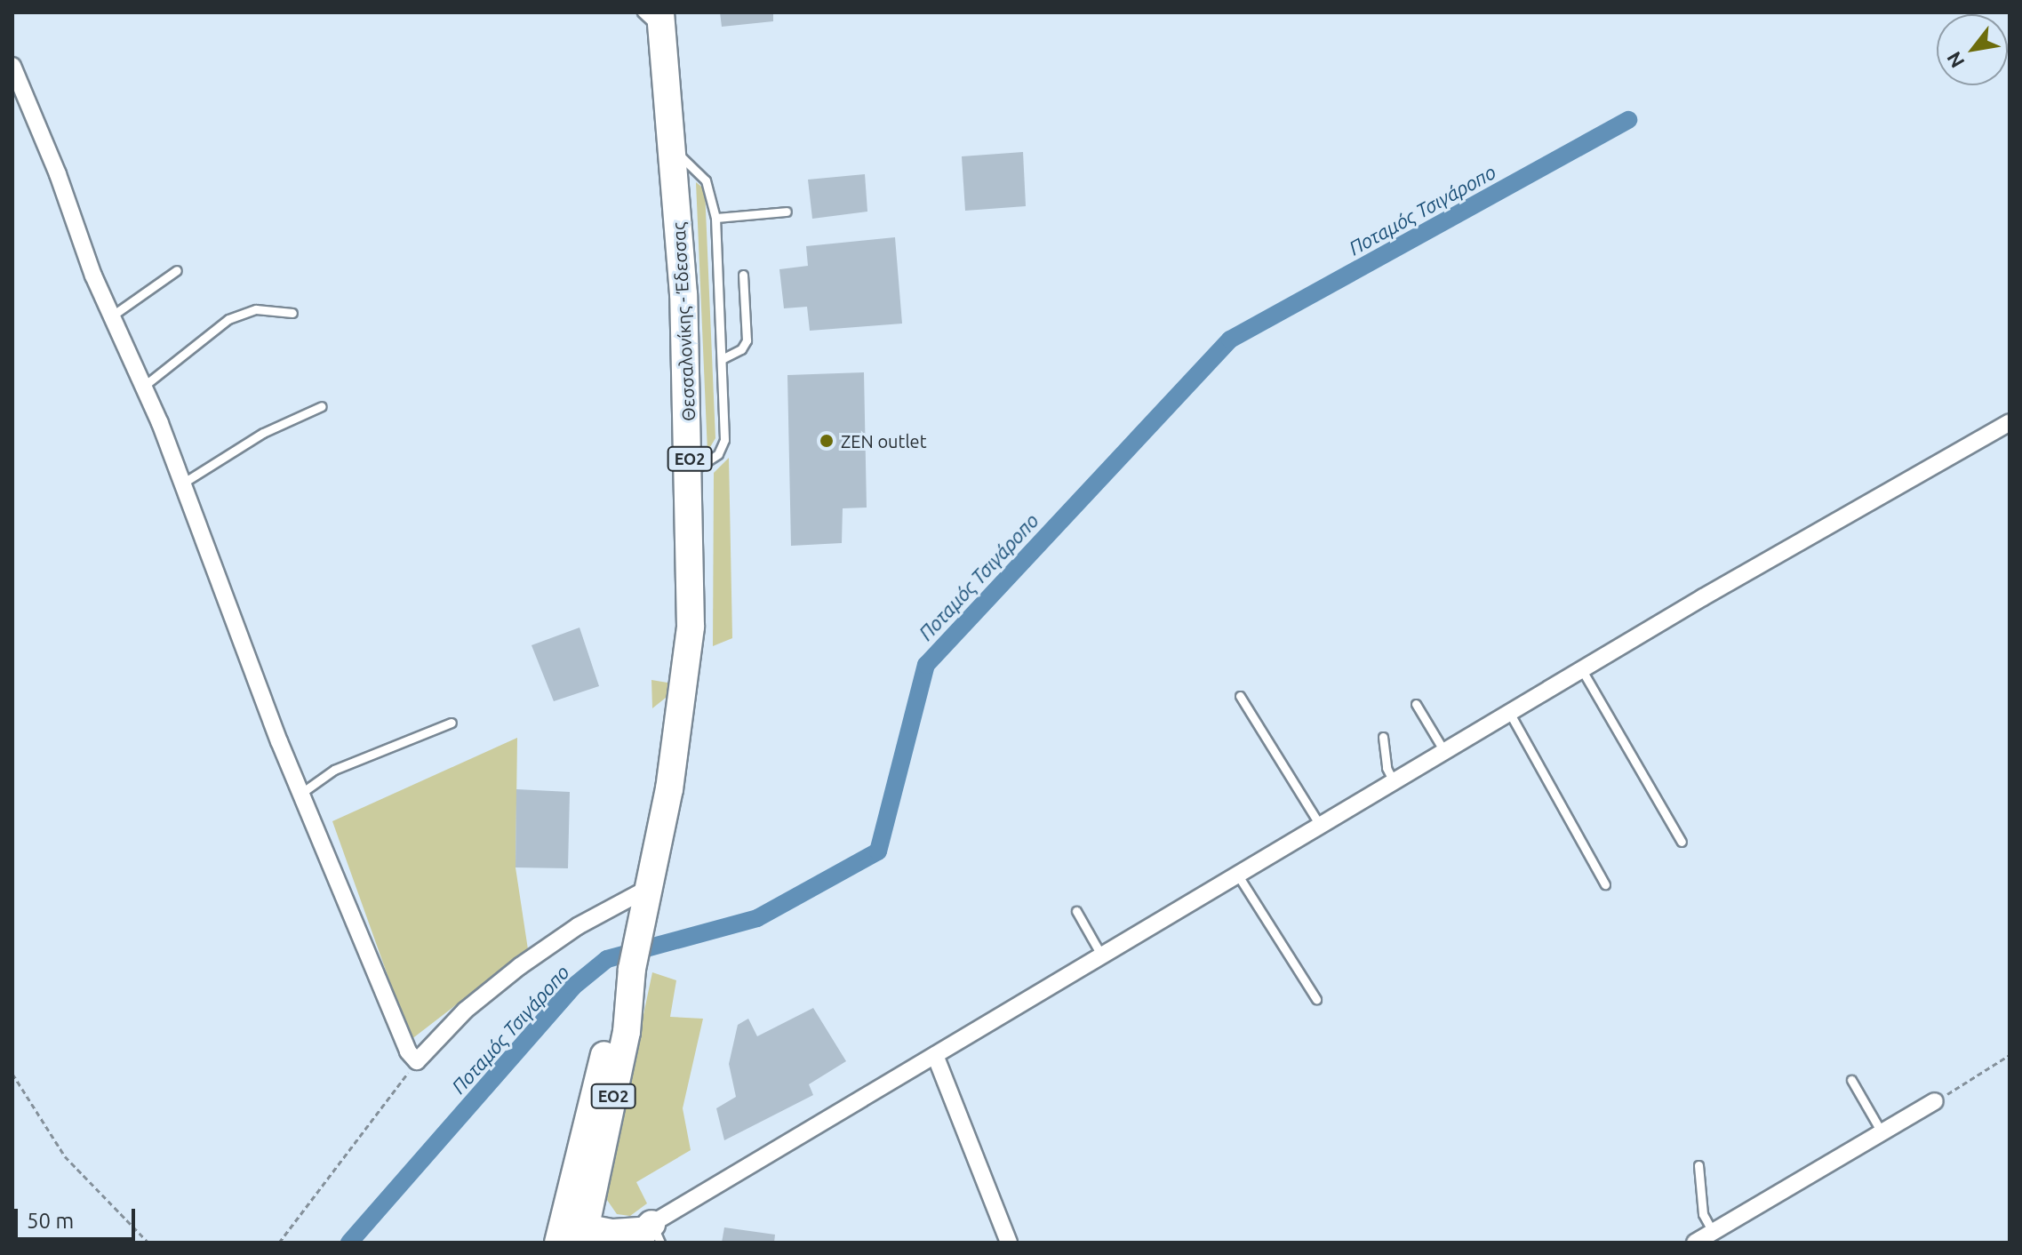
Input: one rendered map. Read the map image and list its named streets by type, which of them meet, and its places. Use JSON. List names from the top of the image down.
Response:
{
  "streets": {
    "highway": ["Θεσσαλονίκης - Έδεσσας", "ΕΟ2"]
  },
  "water": ["Ποταμός Τσιγάροπο"],
  "places": ["ZEN outlet"],
  "scale_bar": "50 m",
  "north": "bottom left"
}
